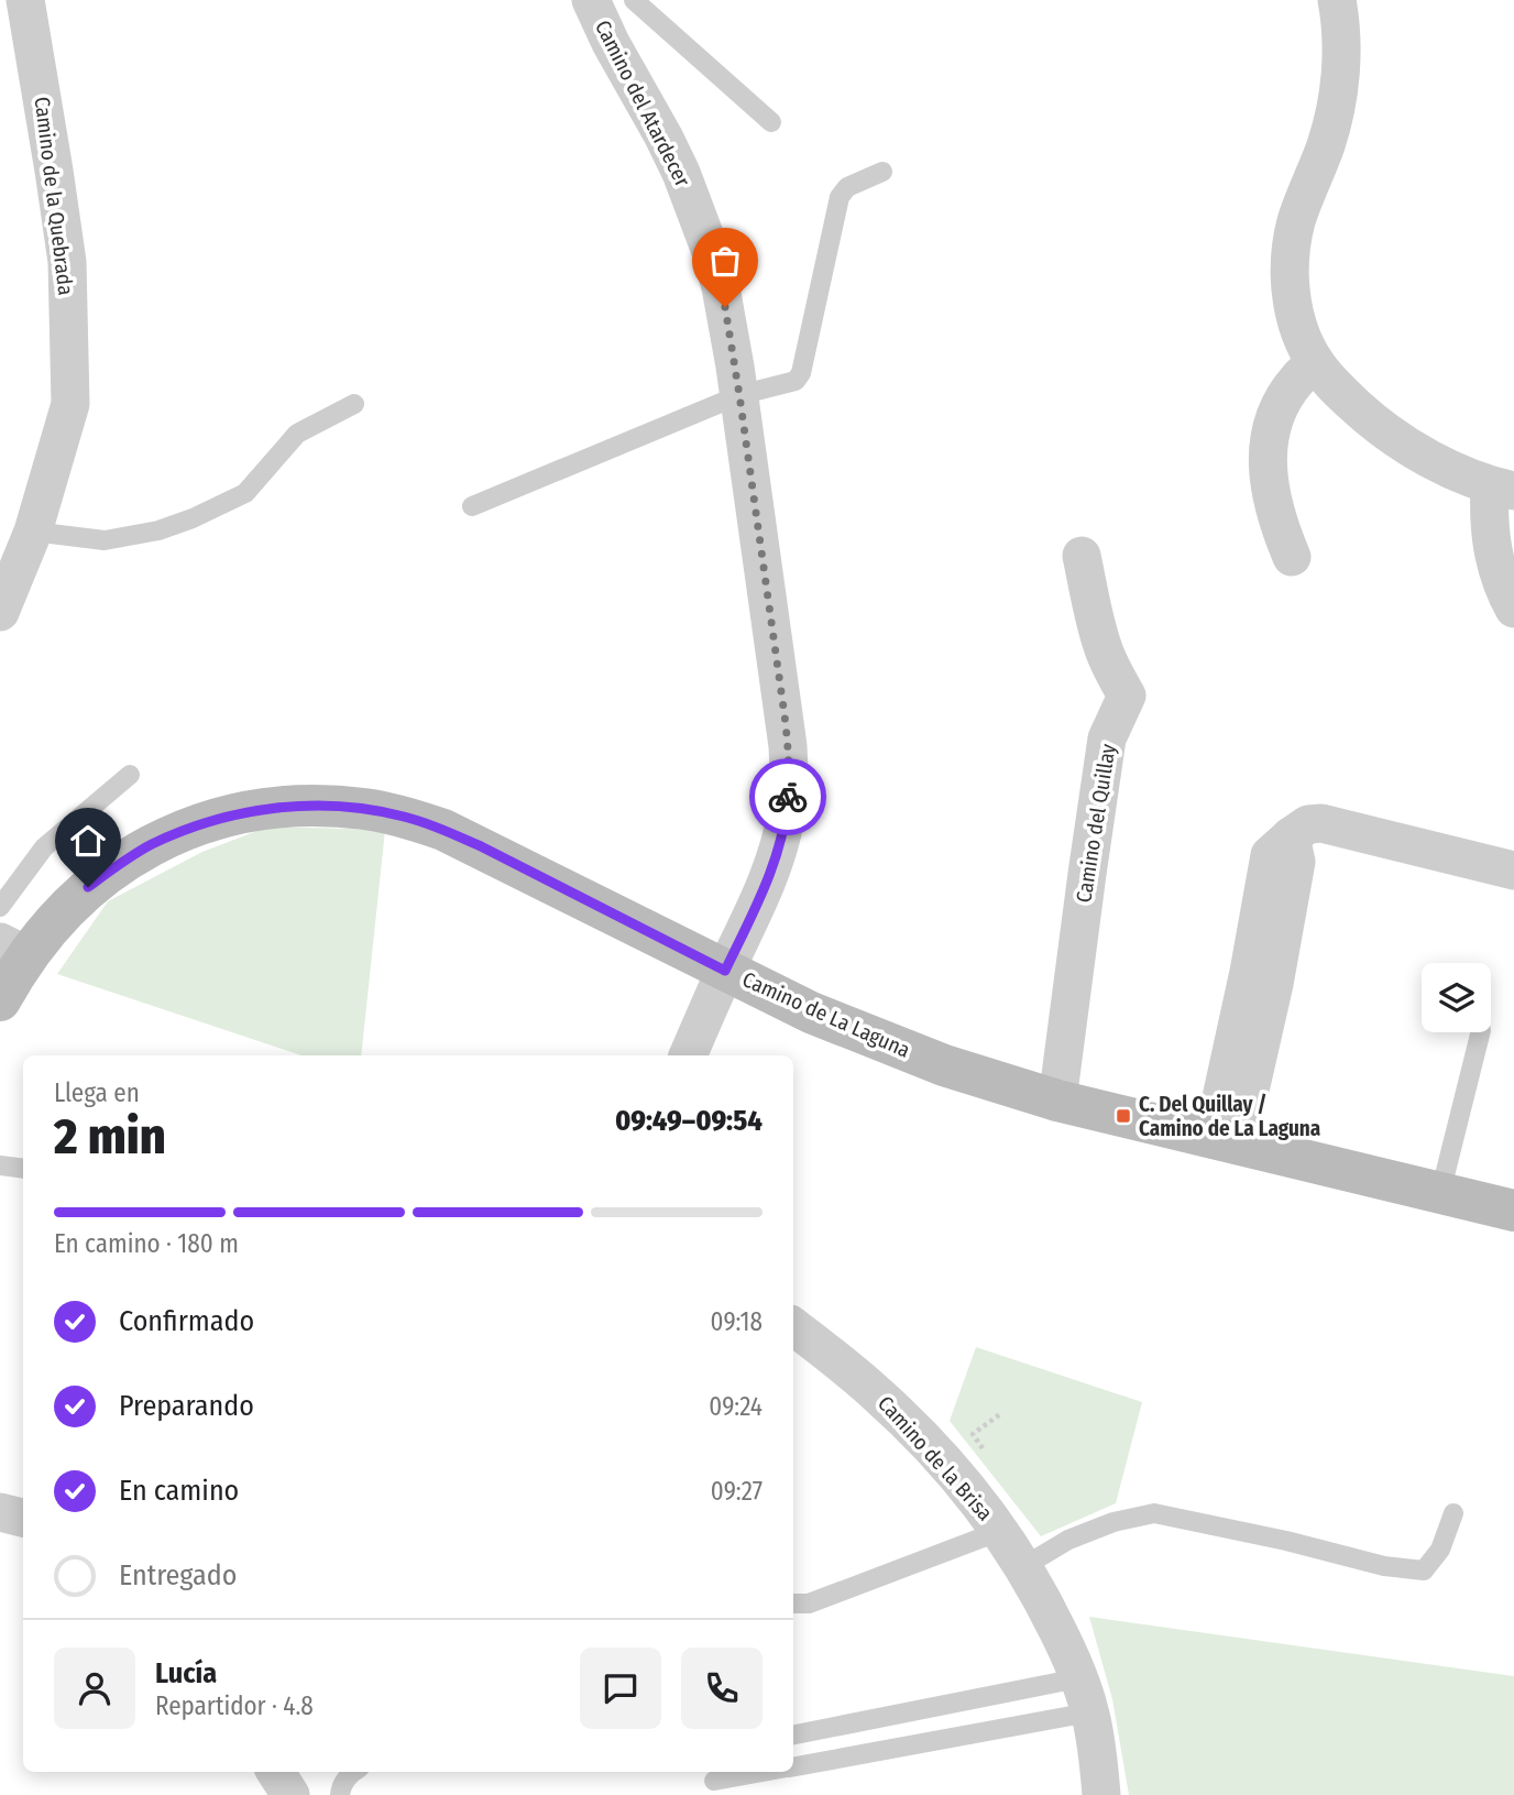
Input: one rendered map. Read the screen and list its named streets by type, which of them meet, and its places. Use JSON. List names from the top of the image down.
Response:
{
  "streets": {
    "street": [
      "Camino del Atardecer",
      "Camino de la Quebrada",
      "Camino del Quillay",
      "Camino de La Laguna",
      "Camino de la Brisa"
    ]
  },
  "crossings": [
    ["Camino del Atardecer", "Camino de La Laguna"],
    ["Camino del Quillay", "Camino de La Laguna"]
  ],
  "places": {
    "transit": ["C. Del Quillay / Camino de La Laguna"]
  },
  "page": {
    "heading": ["2 min", "Llega en", "09:49–09:54"],
    "panel": ["Lucía", "Repartidor · 4.8"],
    "bar": "En camino · 180 m",
    "list": [
      ["Confirmado", "09:18"],
      ["Preparando", "09:24"],
      ["En camino", "09:27"],
      "Entregado"
    ]
  }
}
